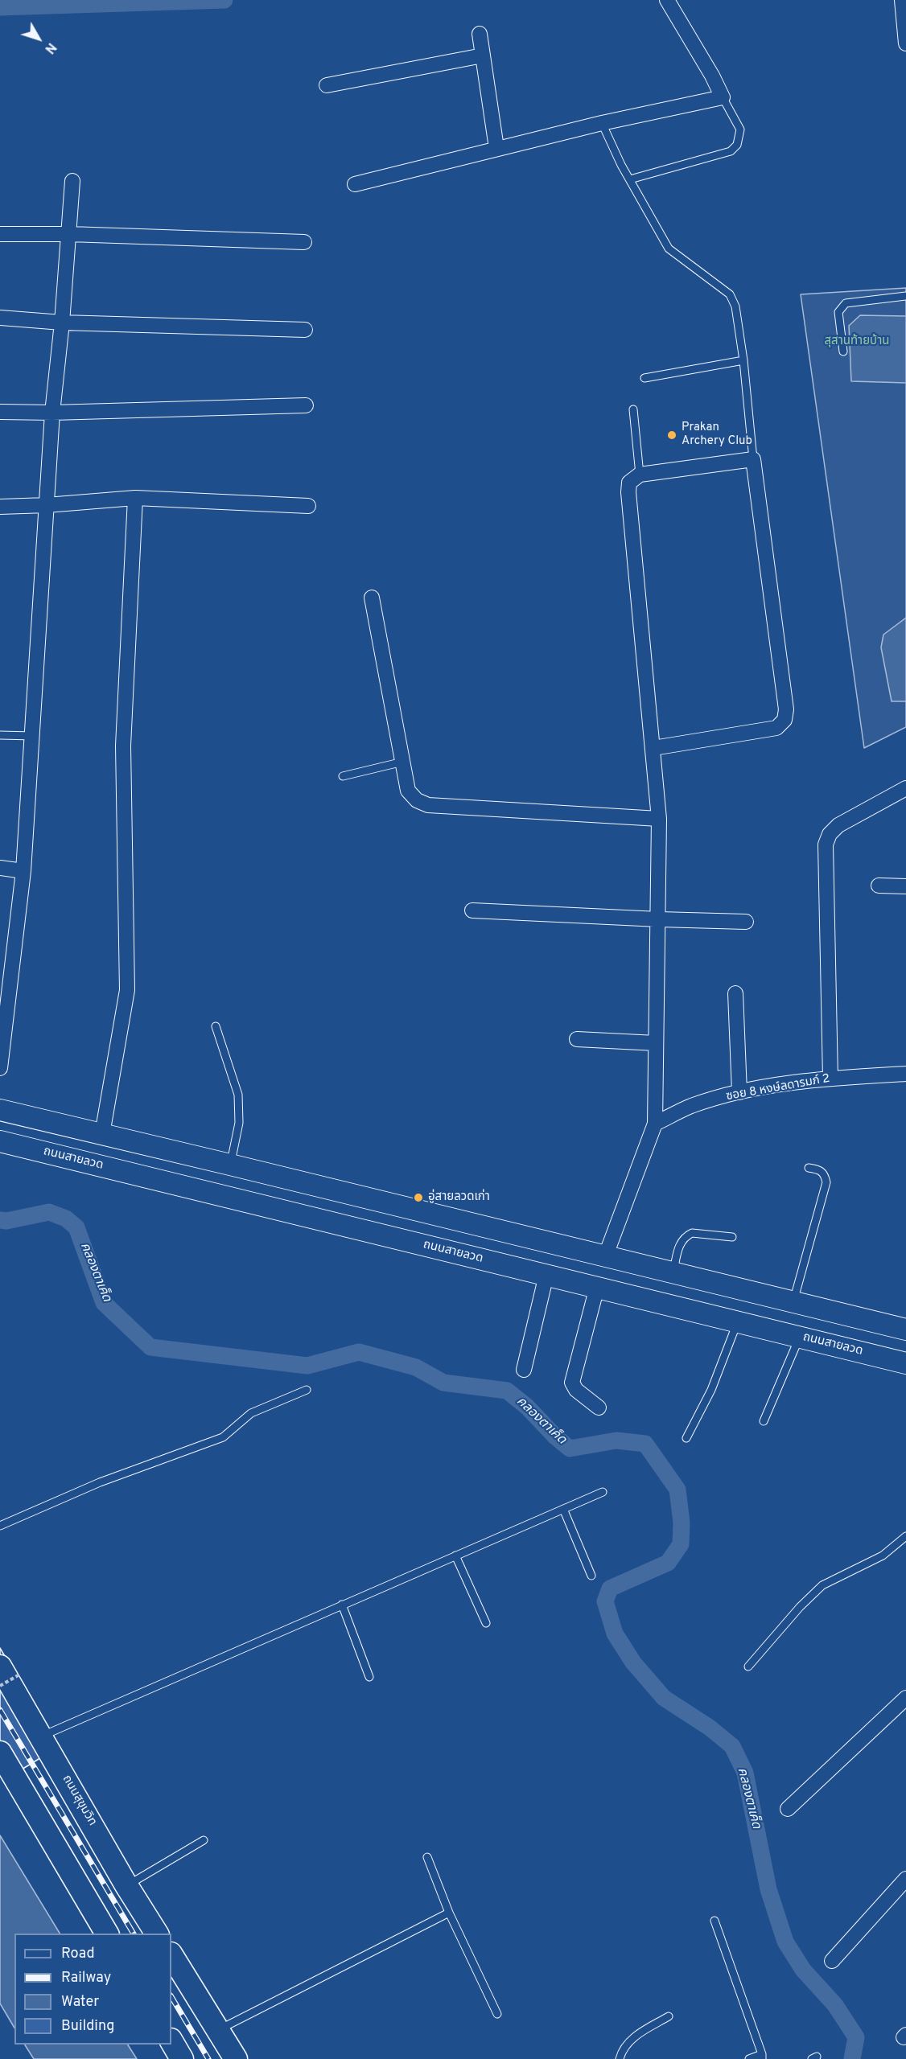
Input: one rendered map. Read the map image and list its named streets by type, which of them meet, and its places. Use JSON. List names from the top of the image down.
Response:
{
  "streets": {
    "highway": ["ถนนสุขุมวิท"],
    "main road": ["ถนนสายลวด"],
    "street": ["ซอย 8 หงษ์ลดารมภ์ 2"]
  },
  "water": ["คลองตาเค็ด"],
  "parks": ["สุสานท้ายบ้าน"],
  "places": ["Prakan Archery Club", "อู่สายลวดเก่า"],
  "legend": [
    "Road",
    "Railway",
    "Water",
    "Building"
  ],
  "north": "bottom right"
}
